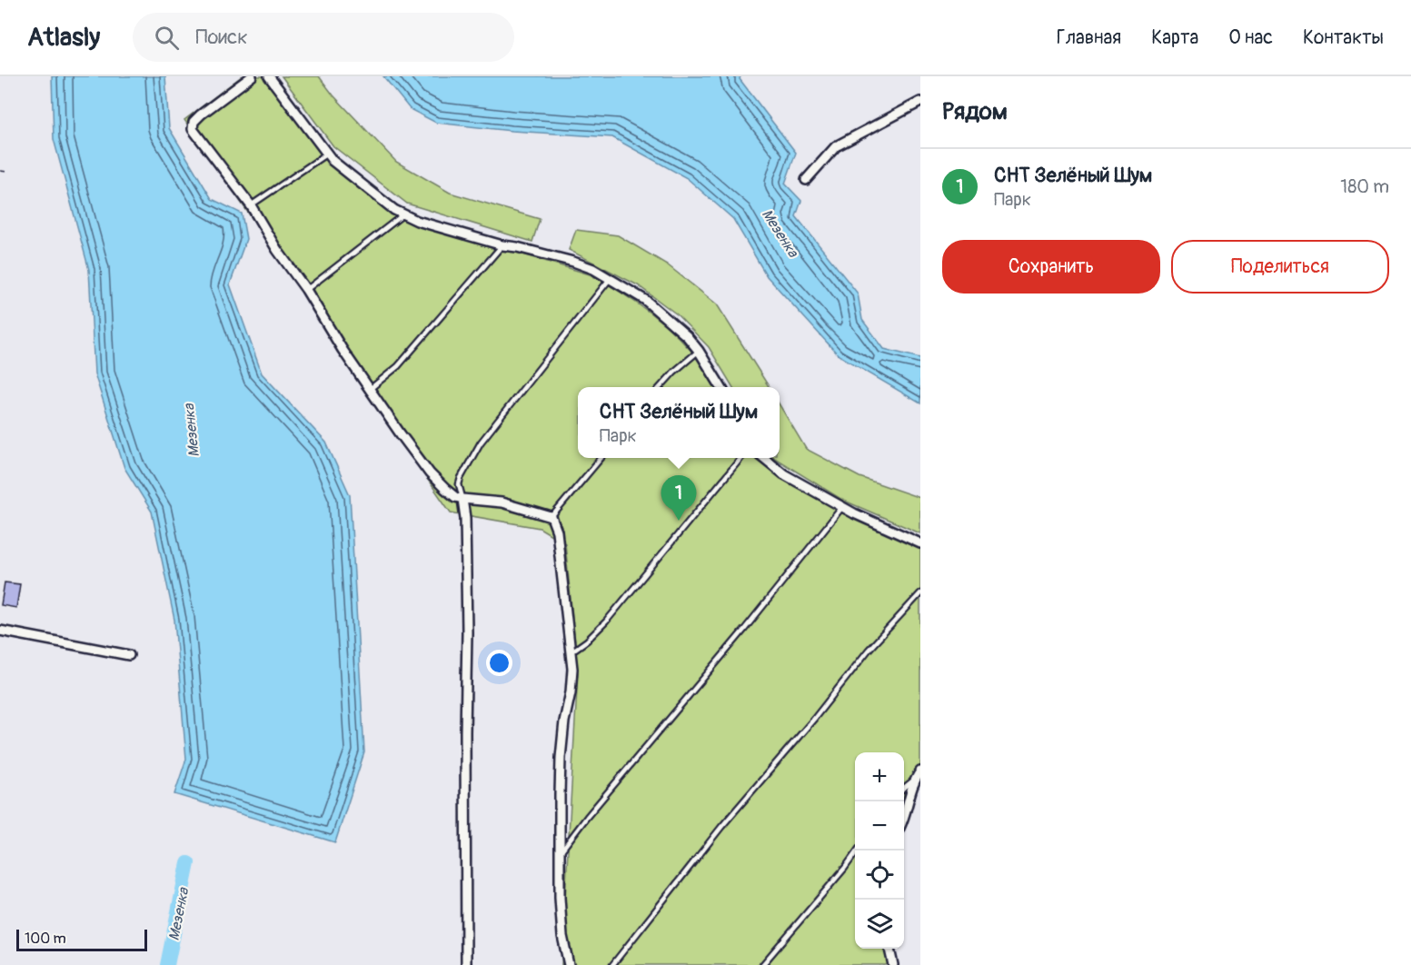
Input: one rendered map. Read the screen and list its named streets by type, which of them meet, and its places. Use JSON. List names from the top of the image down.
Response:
{
  "water": ["Мезенка"],
  "scale_bar": "100 m",
  "page": {
    "header": "Atlasly",
    "search": "Поиск",
    "nav": [
      "Главная",
      "Карта",
      "О нас",
      "Контакты"
    ],
    "heading": "Рядом",
    "list": [
      {
        "mark": "1",
        "name": "СНТ Зелёный Шум",
        "note": "Парк",
        "value": "180 m"
      }
    ],
    "buttons": ["Сохранить", "Поделиться"],
    "popup": ["СНТ Зелёный Шум", "Парк"],
    "pins": "1",
    "map_buttons": ["+", "−"],
    "scale": "100 m"
  }
}
